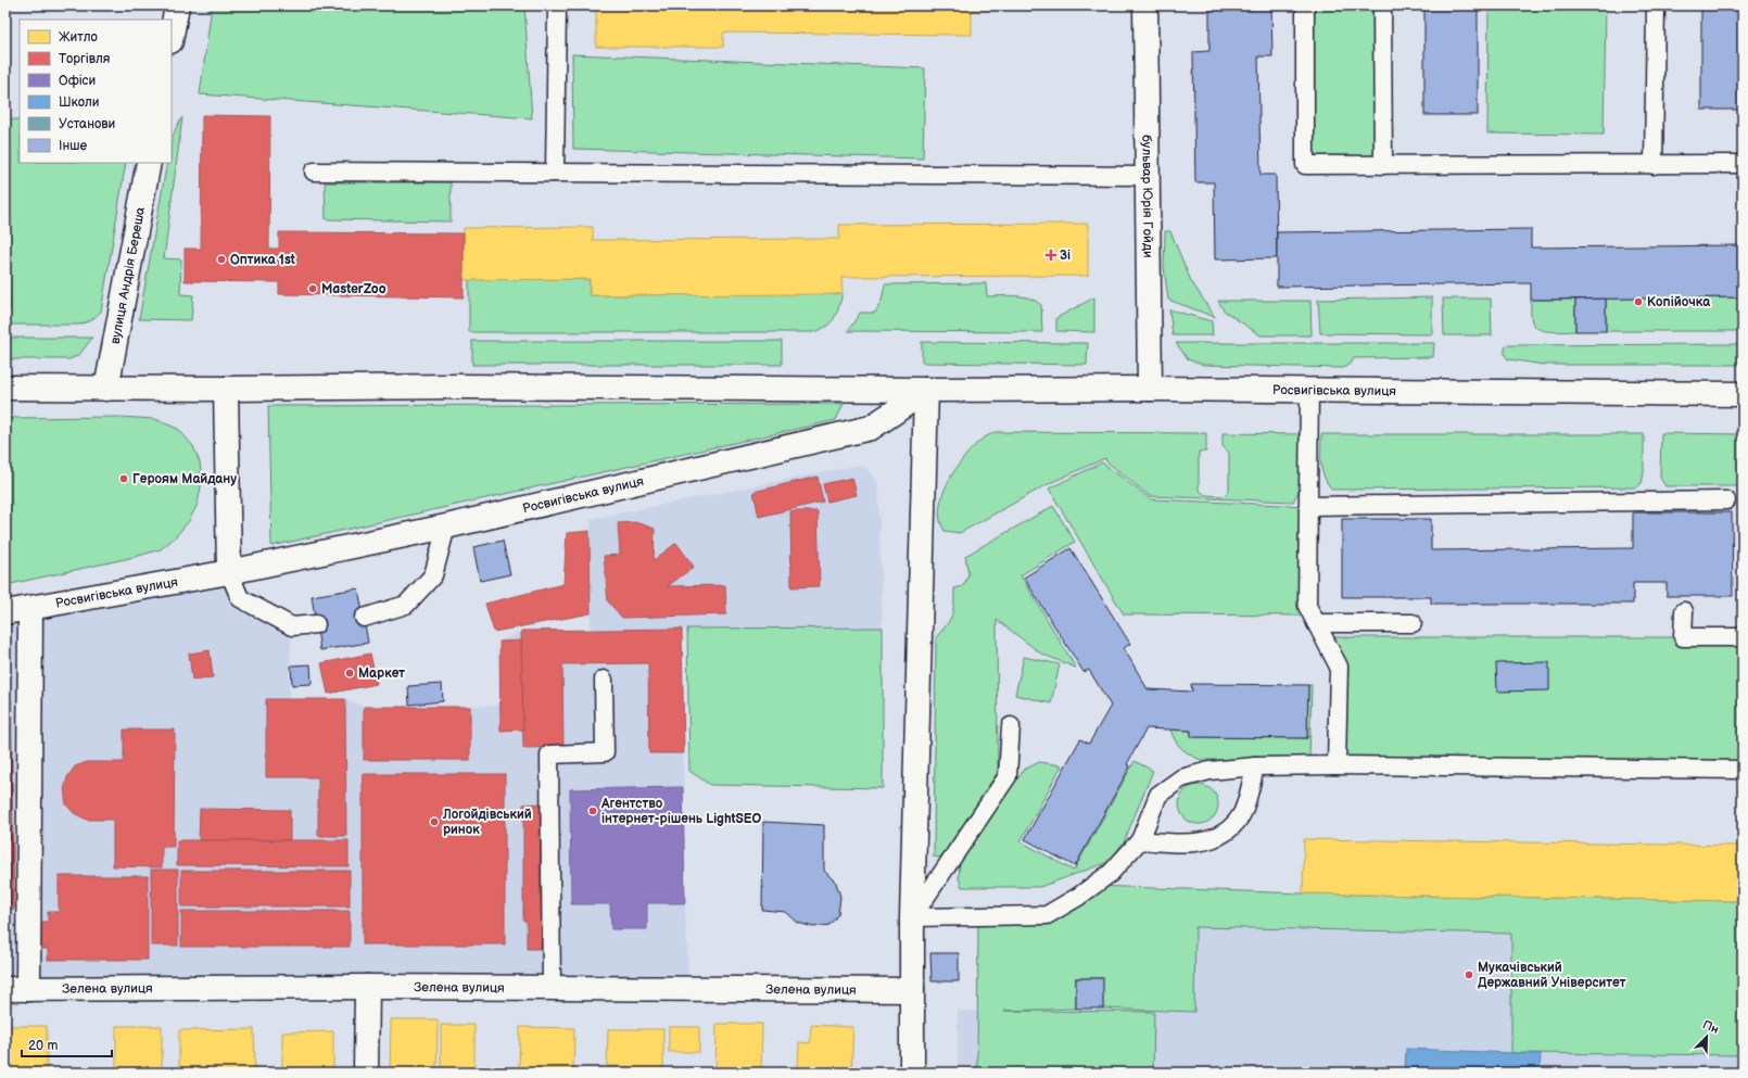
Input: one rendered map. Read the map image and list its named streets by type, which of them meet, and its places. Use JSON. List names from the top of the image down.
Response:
{
  "streets": {
    "street": [
      "бульвар Юрія Гойди",
      "вулиця Андрія Береша",
      "Росвигівська вулиця",
      "Зелена вулиця"
    ]
  },
  "crossings": [
    ["бульвар Юрія Гойди", "Росвигівська вулиця"],
    ["вулиця Андрія Береша", "Росвигівська вулиця"]
  ],
  "places": {
    "health": ["3і"],
    "other": [
      "Оптика 1st",
      "MasterZoo",
      "Копійочка",
      "Героям Майдану",
      "Маркет",
      "Агентство інтернет-рішень LightSEO",
      "Логойдівський ринок",
      "Мукачівський Державний Університет"
    ]
  },
  "legend": [
    "Житло",
    "Торгівля",
    "Офіси",
    "Школи",
    "Установи",
    "Інше"
  ],
  "scale_bar": "20 m",
  "north": "top right"
}
